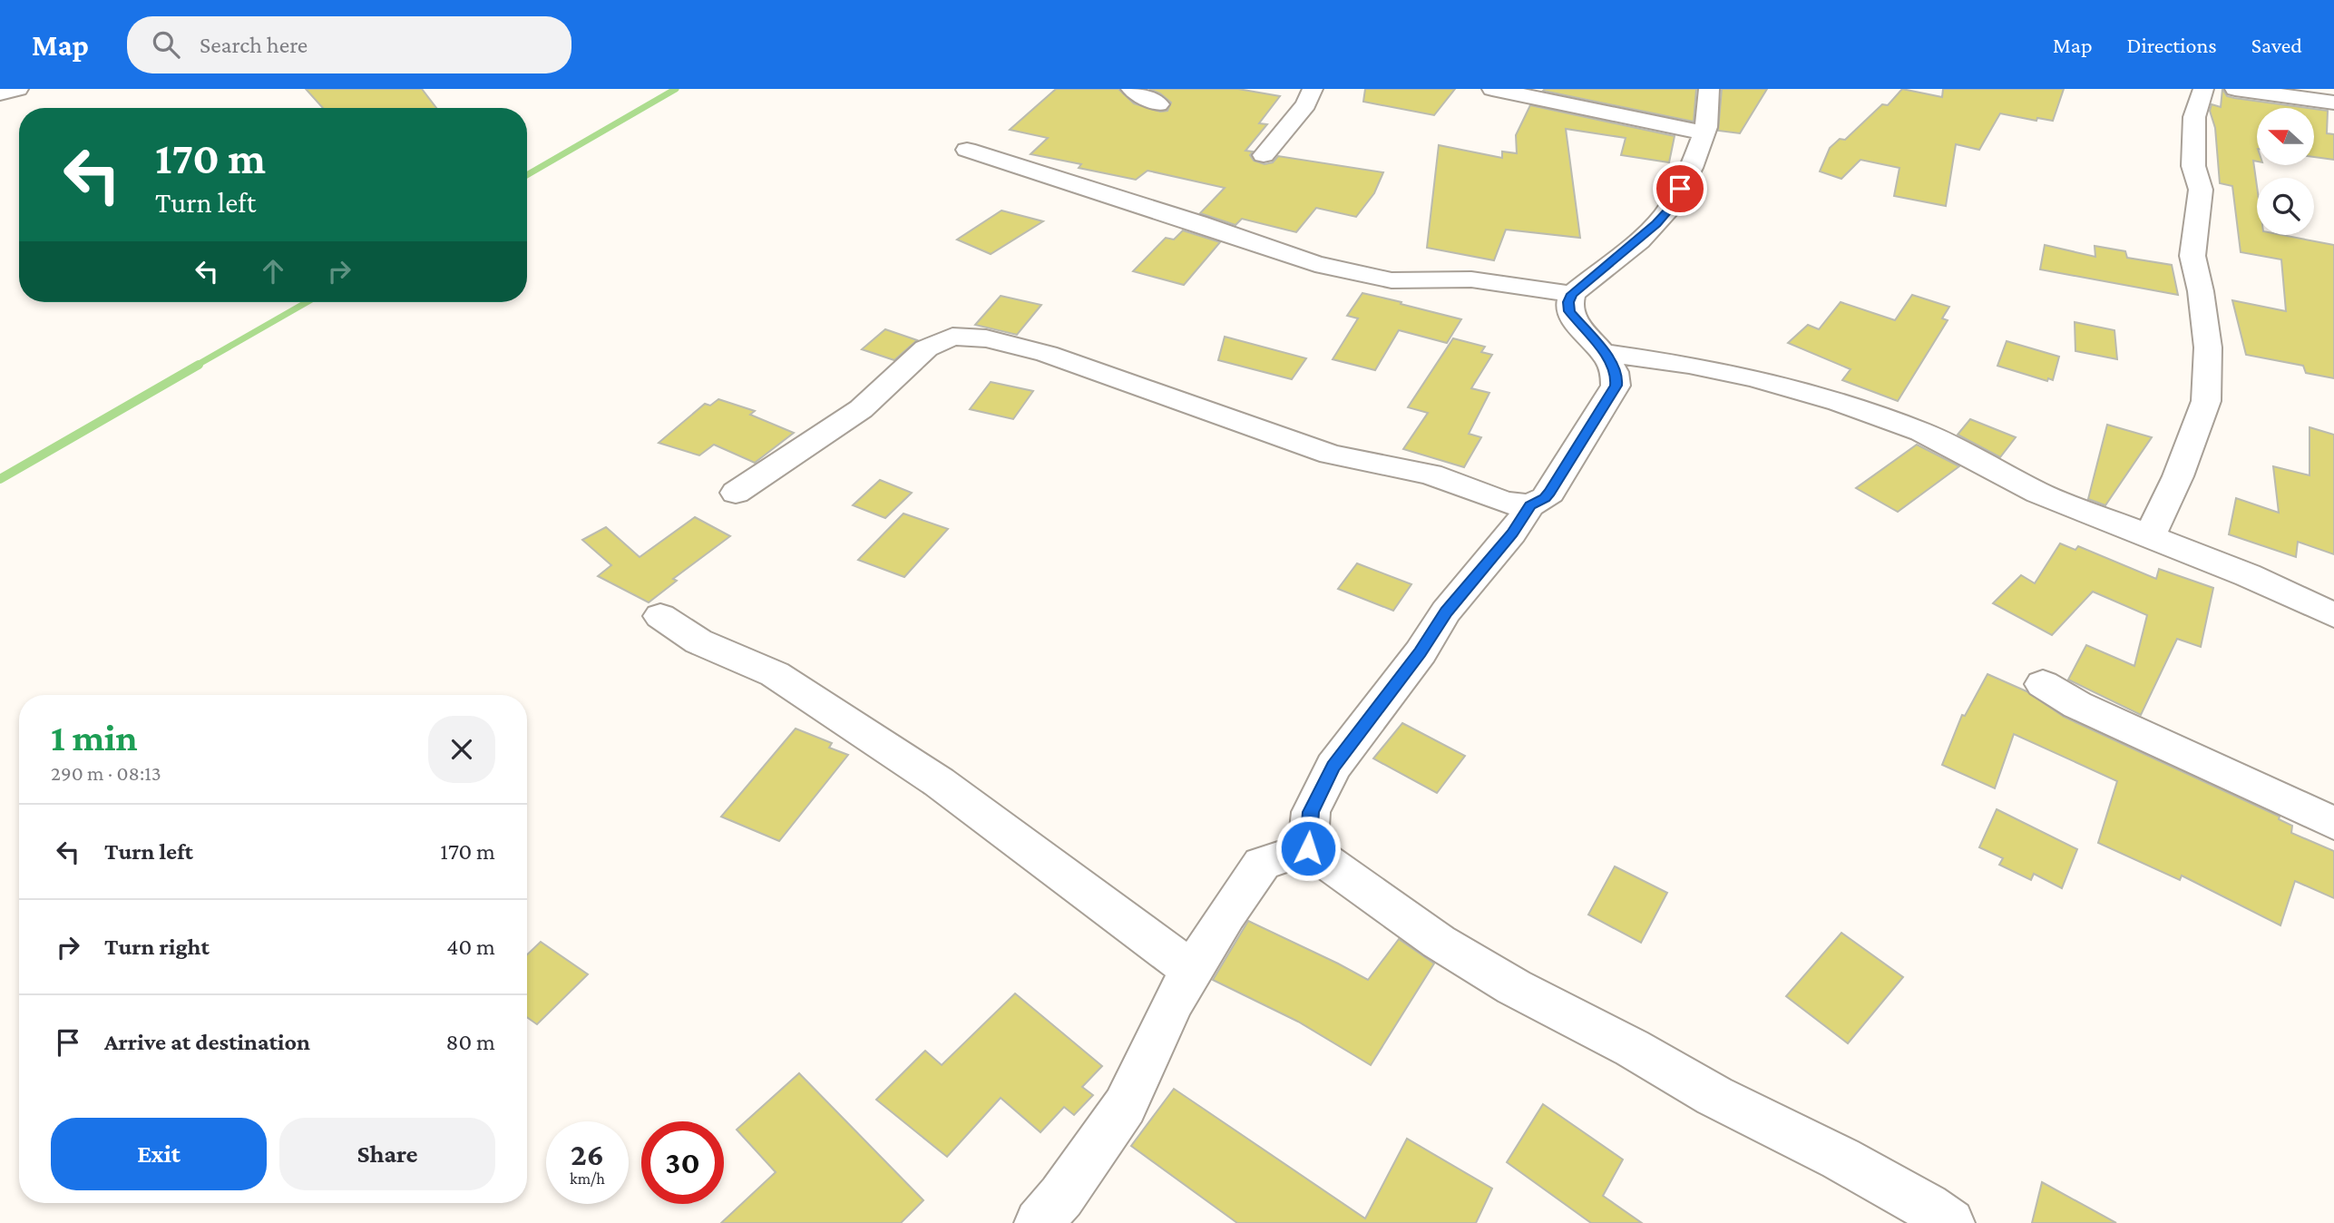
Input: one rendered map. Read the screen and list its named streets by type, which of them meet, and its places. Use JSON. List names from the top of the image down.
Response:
{
  "north": "left",
  "page": {
    "header": "Map",
    "search": "Search here",
    "nav": ["Map", "Directions", "Saved"],
    "turn": ["170 m", "Turn left"],
    "heading": ["1 min", "290 m · 08:13"],
    "list": [
      {
        "name": "Turn left",
        "value": "170 m"
      },
      {
        "name": "Turn right",
        "value": "40 m"
      },
      {
        "name": "Arrive at destination",
        "value": "80 m"
      }
    ],
    "buttons": ["Exit", "Share"],
    "speed": "26 km/h",
    "limit": "30"
  }
}
